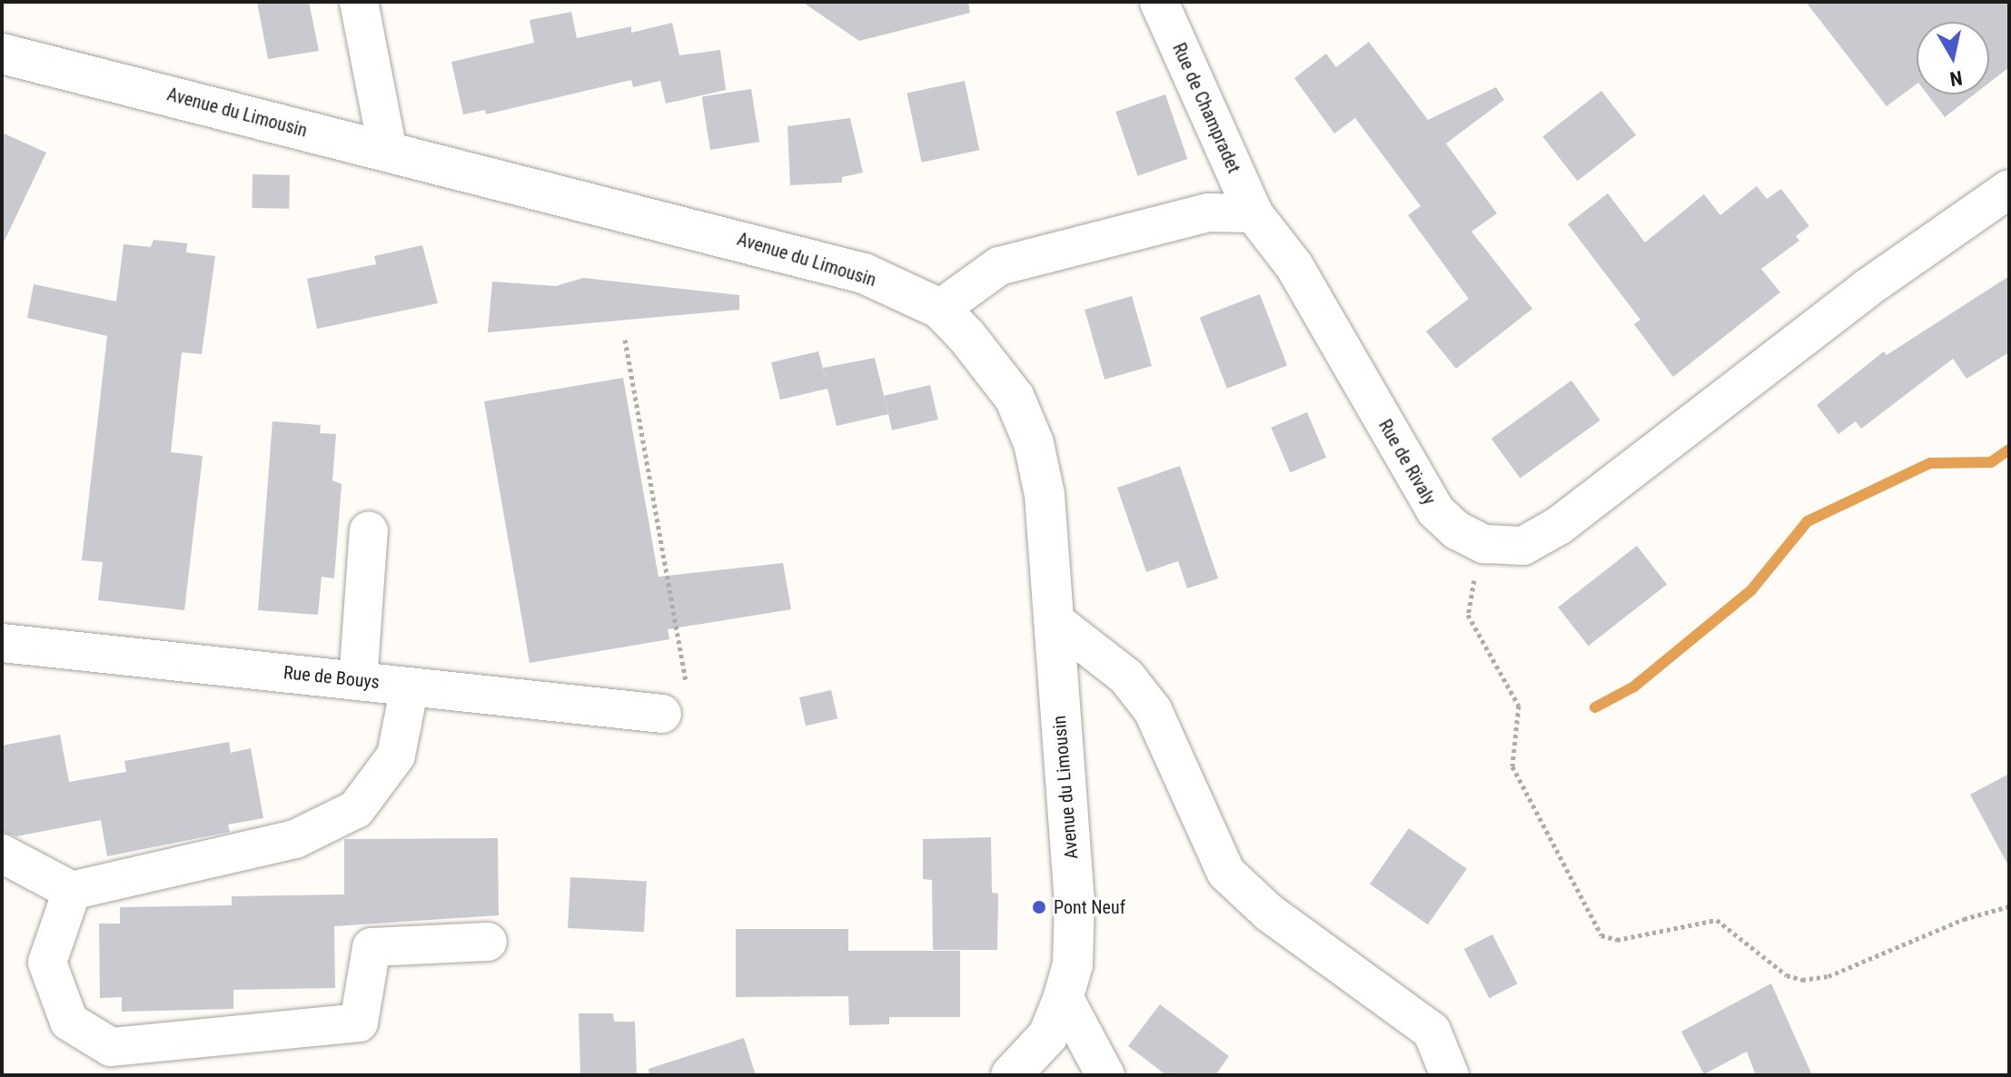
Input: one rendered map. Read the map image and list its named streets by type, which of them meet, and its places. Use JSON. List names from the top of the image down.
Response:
{
  "streets": {
    "main road": ["Avenue du Limousin"],
    "street": ["Rue de Champradet", "Rue de Rivaly", "Rue de Bouys"]
  },
  "crossings": [
    ["Rue de Champradet", "Rue de Rivaly"]
  ],
  "places": ["Pont Neuf"],
  "north": "bottom"
}
